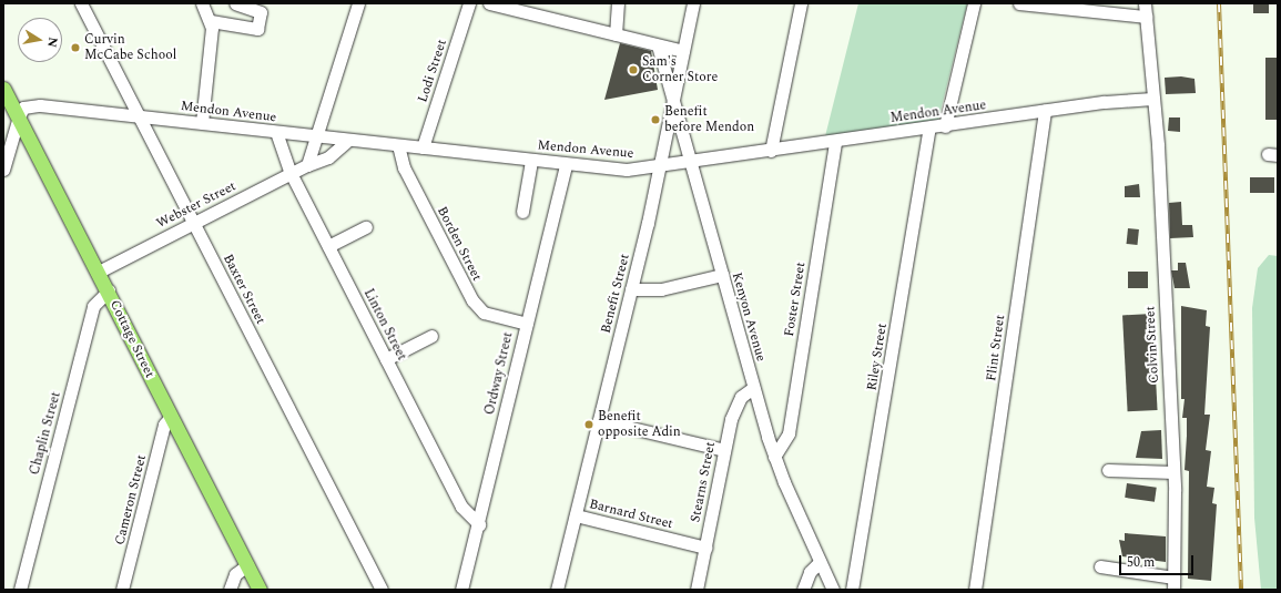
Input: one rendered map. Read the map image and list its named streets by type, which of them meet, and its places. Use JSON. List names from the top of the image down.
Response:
{
  "streets": {
    "main road": ["Cottage Street"],
    "street": [
      "Lodi Street",
      "Mendon Avenue",
      "Webster Street",
      "Borden Street",
      "Baxter Street",
      "Benefit Street",
      "Foster Street",
      "Kenyon Avenue",
      "Linton Street",
      "Colvin Street",
      "Flint Street",
      "Riley Street",
      "Ordway Street",
      "Chaplin Street",
      "Stearns Street",
      "Cameron Street",
      "Barnard Street"
    ]
  },
  "crossings": [
    ["Lodi Street", "Mendon Avenue"],
    ["Mendon Avenue", "Webster Street"],
    ["Mendon Avenue", "Borden Street"],
    ["Mendon Avenue", "Baxter Street"],
    ["Mendon Avenue", "Benefit Street"],
    ["Mendon Avenue", "Foster Street"],
    ["Mendon Avenue", "Kenyon Avenue"],
    ["Mendon Avenue", "Linton Street"],
    ["Mendon Avenue", "Cottage Street"],
    ["Mendon Avenue", "Colvin Street"],
    ["Mendon Avenue", "Flint Street"],
    ["Mendon Avenue", "Riley Street"],
    ["Mendon Avenue", "Ordway Street"],
    ["Webster Street", "Baxter Street"],
    ["Webster Street", "Linton Street"],
    ["Webster Street", "Cottage Street"],
    ["Borden Street", "Ordway Street"],
    ["Benefit Street", "Kenyon Avenue"],
    ["Benefit Street", "Barnard Street"],
    ["Foster Street", "Kenyon Avenue"],
    ["Kenyon Avenue", "Stearns Street"],
    ["Linton Street", "Ordway Street"],
    ["Cottage Street", "Chaplin Street"],
    ["Cottage Street", "Cameron Street"],
    ["Stearns Street", "Barnard Street"]
  ],
  "places": [
    "Curvin McCabe School",
    "Sam's Corner Store",
    "Benefit before Mendon",
    "Benefit opposite Adin"
  ],
  "scale_bar": "50 m",
  "north": "right"
}
